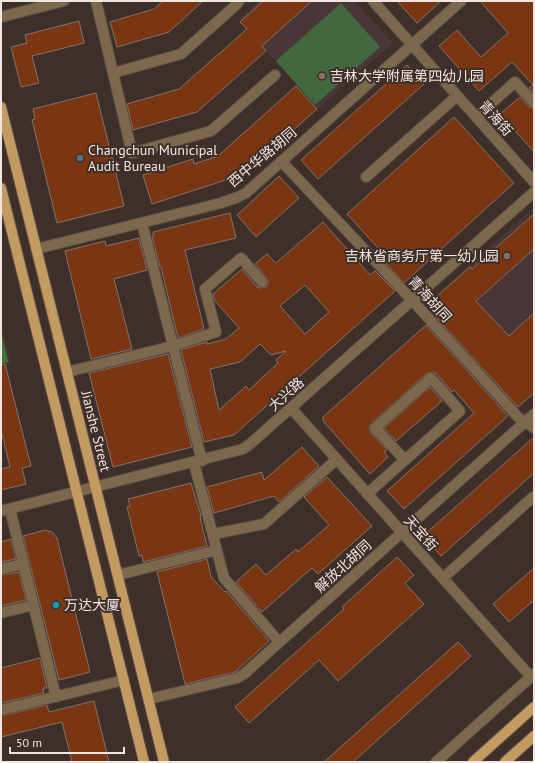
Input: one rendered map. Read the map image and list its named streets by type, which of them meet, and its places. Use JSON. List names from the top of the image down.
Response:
{
  "streets": {
    "main road": ["Jianshe Street"],
    "street": [
      "青海街",
      "西中华路胡同",
      "青海胡同",
      "大兴路",
      "天宝街",
      "解放北胡同"
    ]
  },
  "crossings": [
    ["青海街", "西中华路胡同"],
    ["西中华路胡同", "青海胡同"],
    ["西中华路胡同", "Jianshe Street"],
    ["青海胡同", "大兴路"],
    ["青海胡同", "解放北胡同"],
    ["大兴路", "Jianshe Street"],
    ["大兴路", "天宝街"],
    ["Jianshe Street", "解放北胡同"],
    ["天宝街", "解放北胡同"]
  ],
  "places": [
    "吉林大学附属第四幼儿园",
    "Changchun Municipal Audit Bureau",
    "吉林省商务厅第一幼儿园",
    "万达大厦"
  ],
  "scale_bar": "50 m"
}
